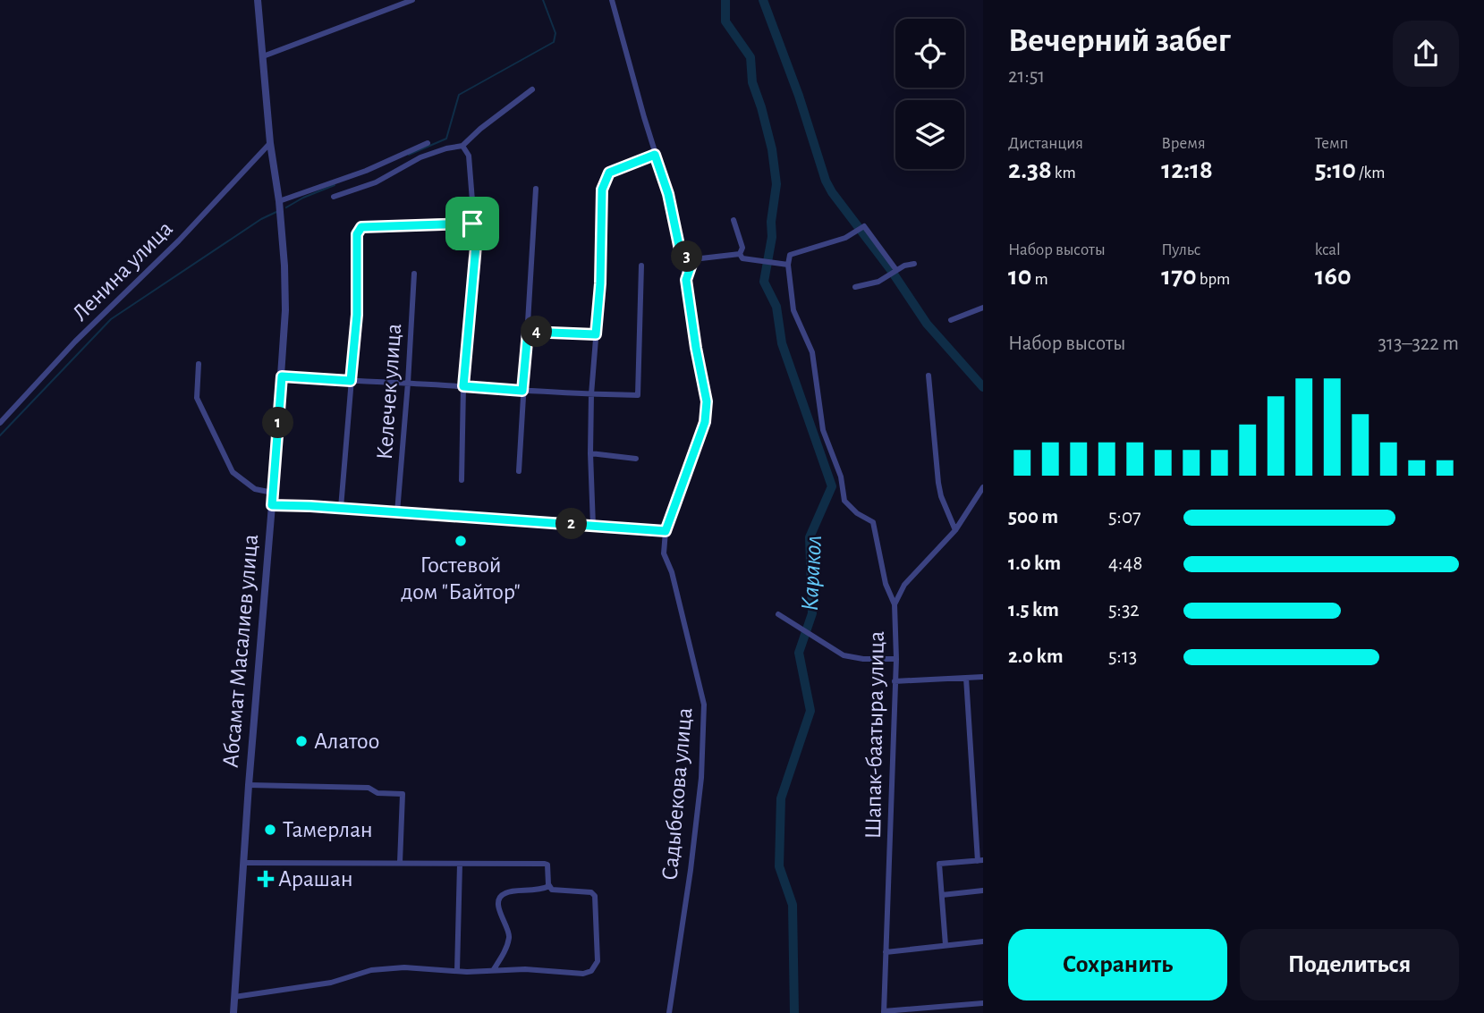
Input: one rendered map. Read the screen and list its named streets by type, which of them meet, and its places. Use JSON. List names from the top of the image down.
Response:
{
  "streets": {
    "street": [
      "Ленина улица",
      "Келечек улица",
      "Абсамат Масалиев улица",
      "Шапак-баатыра улица",
      "Садыбекова улица"
    ]
  },
  "crossings": [
    ["Ленина улица", "Абсамат Масалиев улица"]
  ],
  "water": ["Каракол"],
  "places": {
    "other": ["Гостевой дом \"Байтор\"", "Алатоо", "Тамерлан"],
    "health": ["Арашан"]
  },
  "page": {
    "heading": ["Вечерний забег", "21:51"],
    "stats": [
      ["Дистанция", "2.38 km"],
      ["Время", "12:18"],
      ["Темп", "5:10 /km"],
      ["Набор высоты", "10 m"],
      ["Пульс", "170 bpm"],
      ["kcal", "160"]
    ],
    "pins": [
      "3",
      "4",
      "1",
      "2"
    ],
    "chart": ["Набор высоты", "313–322 m"],
    "list": [
      {
        "name": "500 m",
        "note": "5:07"
      },
      {
        "name": "1.0 km",
        "note": "4:48"
      },
      {
        "name": "1.5 km",
        "note": "5:32"
      },
      {
        "name": "2.0 km",
        "note": "5:13"
      }
    ],
    "buttons": ["Сохранить", "Поделиться"]
  }
}
